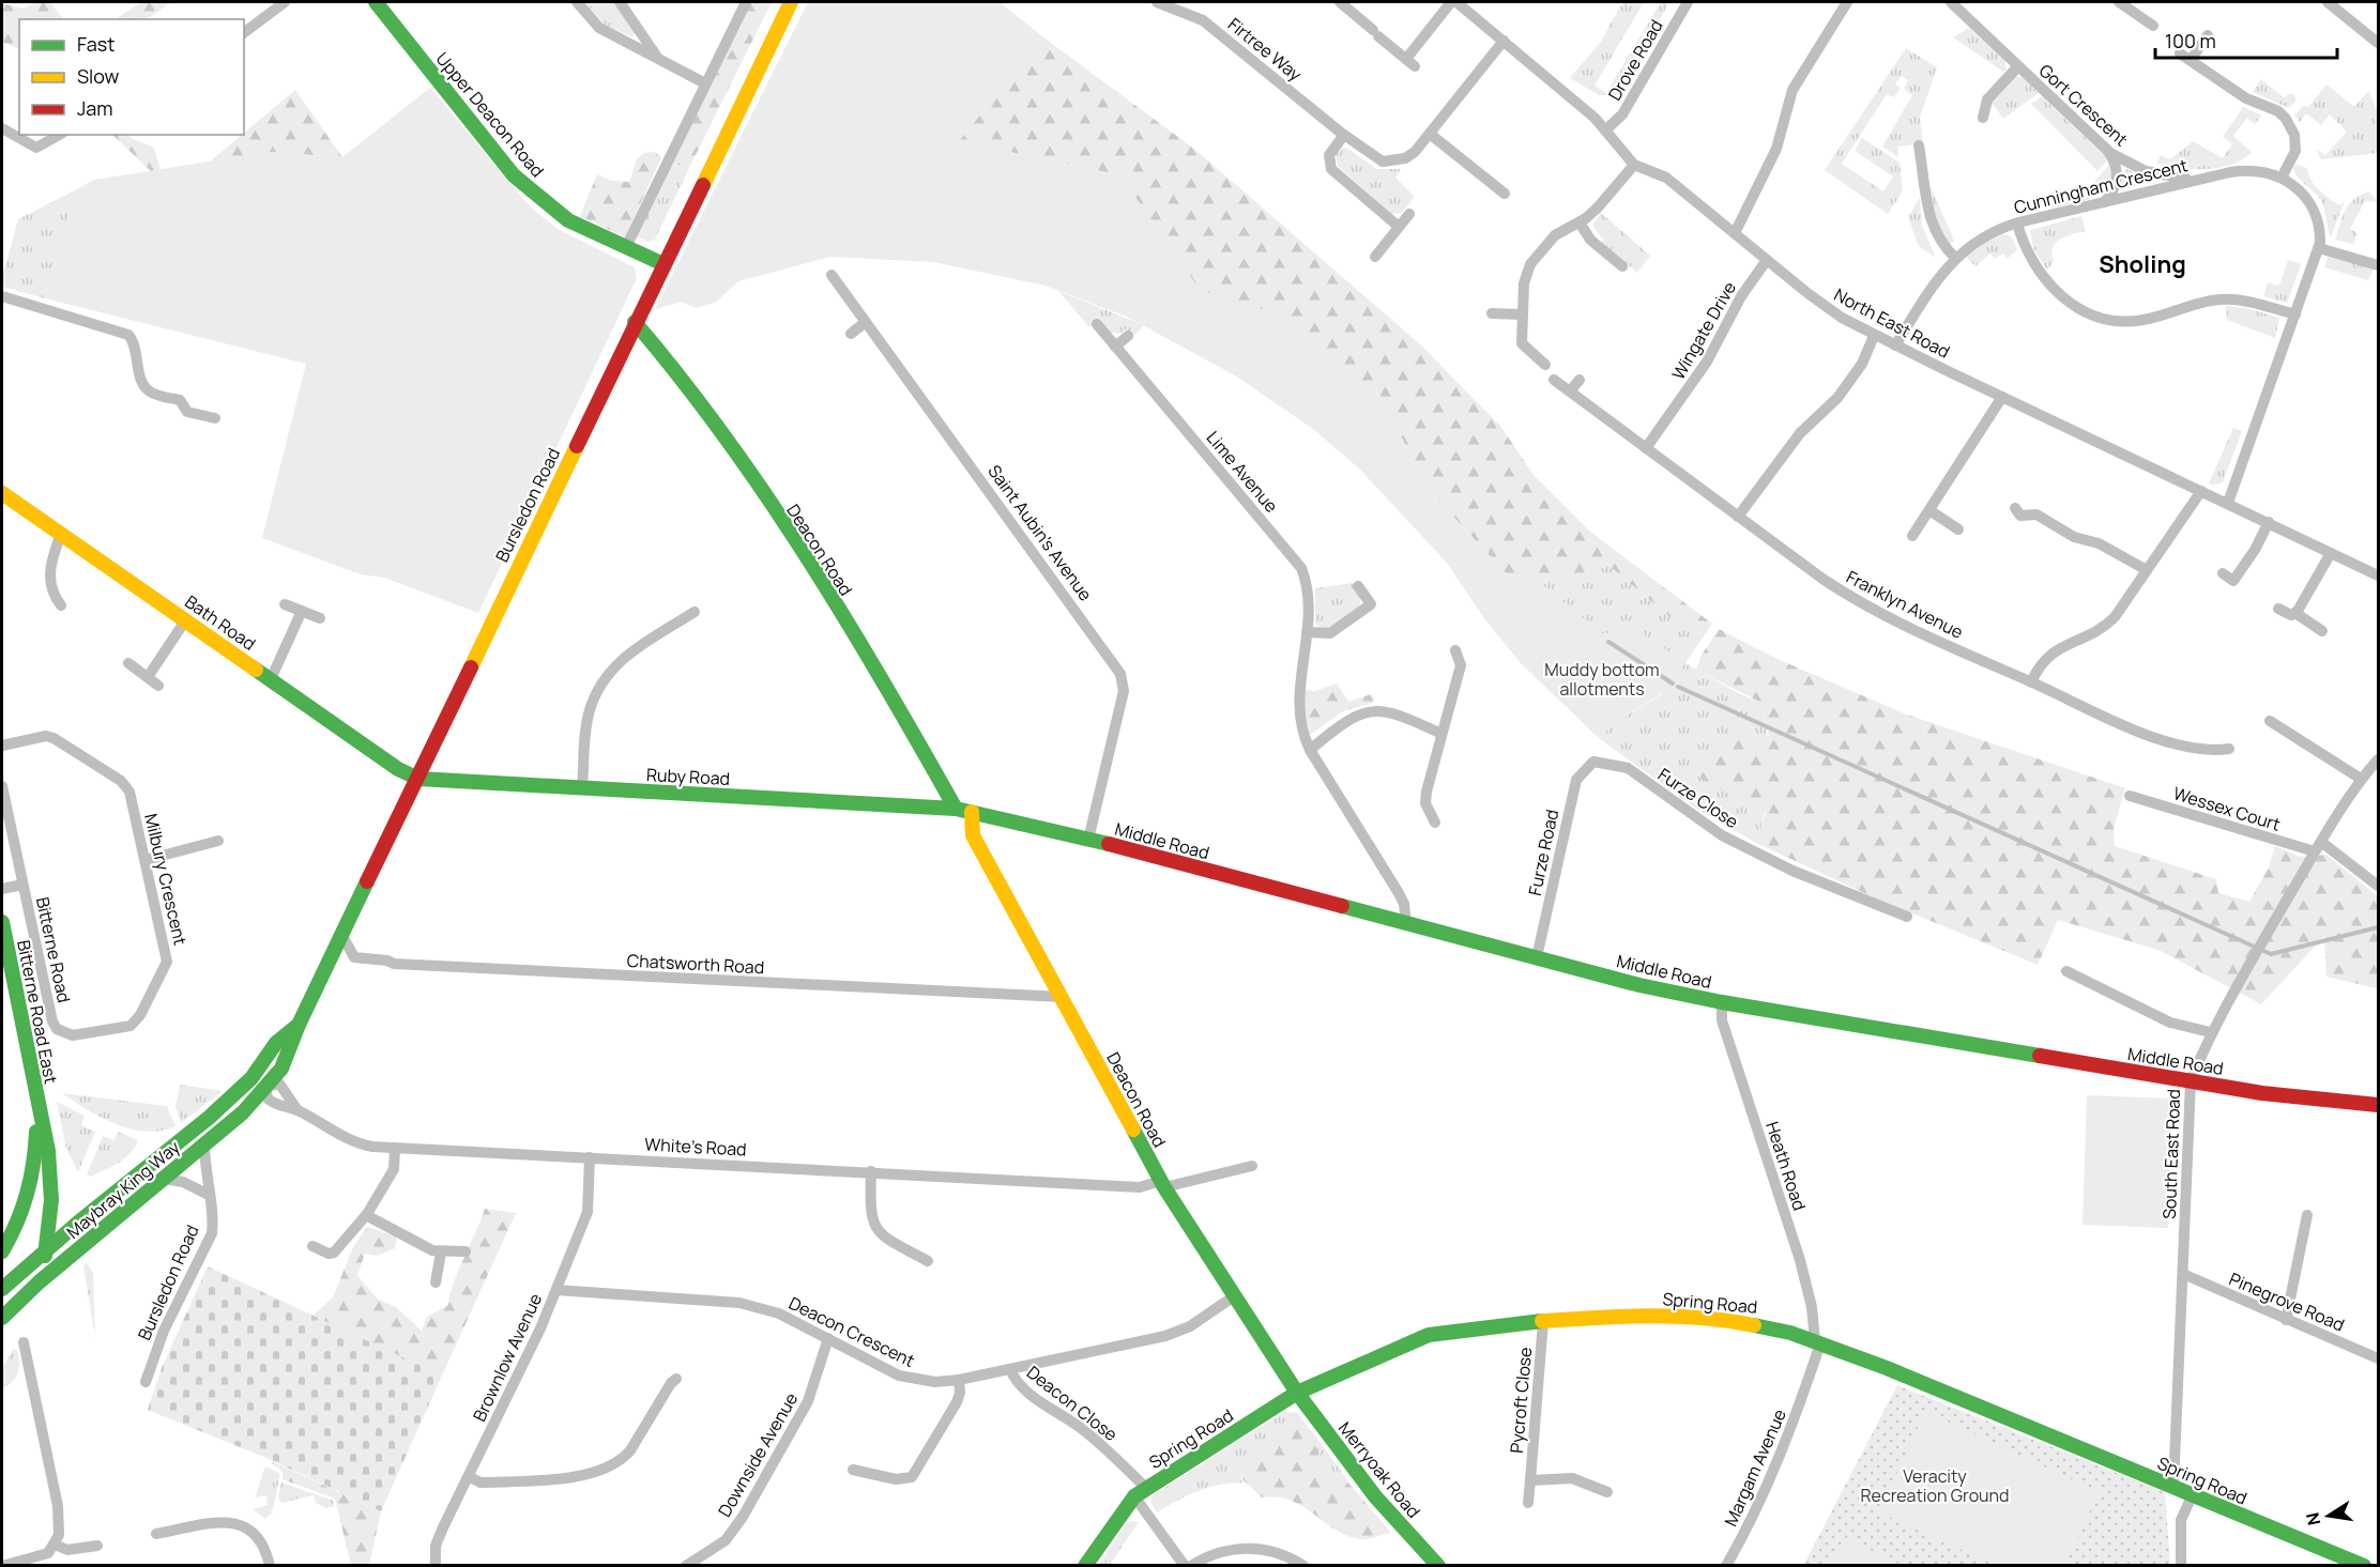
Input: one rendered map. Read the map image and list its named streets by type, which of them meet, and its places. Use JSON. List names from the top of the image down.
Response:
{
  "streets": {
    "street": [
      "Firtree Way",
      "Drove Road",
      "Gort Crescent",
      "Upper Deacon Road",
      "Cunningham Crescent",
      "North East Road",
      "Wingate Drive",
      "Lime Avenue",
      "Bursledon Road",
      "Saint Aubin's Avenue",
      "Deacon Road",
      "Franklyn Avenue",
      "Bath Road",
      "Ruby Road",
      "Furze Close",
      "Wessex Court",
      "Middle Road",
      "Furze Road",
      "Milbury Crescent",
      "Bitterne Road",
      "Chatsworth Road",
      "Bitterne Road East",
      "White's Road",
      "South East Road",
      "Heath Road",
      "Maybray King Way",
      "Pinegrove Road",
      "Spring Road",
      "Deacon Crescent",
      "Brownlow Avenue",
      "Pycroft Close",
      "Deacon Close",
      "Downside Avenue",
      "Margam Avenue",
      "Merryoak Road"
    ]
  },
  "crossings": [
    ["Firtree Way", "North East Road"],
    ["Drove Road", "North East Road"],
    ["Gort Crescent", "Cunningham Crescent"],
    ["Upper Deacon Road", "Bursledon Road"],
    ["Cunningham Crescent", "North East Road"],
    ["North East Road", "Wingate Drive"],
    ["Wingate Drive", "Franklyn Avenue"],
    ["Lime Avenue", "Middle Road"],
    ["Bursledon Road", "Deacon Road"],
    ["Bursledon Road", "Bath Road"],
    ["Bursledon Road", "Ruby Road"],
    ["Bursledon Road", "Chatsworth Road"],
    ["Bursledon Road", "White's Road"],
    ["Bursledon Road", "Maybray King Way"],
    ["Saint Aubin's Avenue", "Middle Road"],
    ["Deacon Road", "Ruby Road"],
    ["Deacon Road", "Middle Road"],
    ["Deacon Road", "Chatsworth Road"],
    ["Deacon Road", "White's Road"],
    ["Deacon Road", "Spring Road"],
    ["Deacon Road", "Deacon Crescent"],
    ["Deacon Road", "Merryoak Road"],
    ["Bath Road", "Ruby Road"],
    ["Ruby Road", "Middle Road"],
    ["Furze Close", "Furze Road"],
    ["Wessex Court", "South East Road"],
    ["Middle Road", "Furze Road"],
    ["Middle Road", "South East Road"],
    ["Middle Road", "Heath Road"],
    ["Milbury Crescent", "Bitterne Road"],
    ["Bitterne Road East", "Maybray King Way"],
    ["White's Road", "Maybray King Way"],
    ["White's Road", "Brownlow Avenue"],
    ["South East Road", "Pinegrove Road"],
    ["South East Road", "Spring Road"],
    ["Heath Road", "Spring Road"],
    ["Heath Road", "Margam Avenue"],
    ["Spring Road", "Pycroft Close"],
    ["Spring Road", "Deacon Close"],
    ["Spring Road", "Margam Avenue"],
    ["Spring Road", "Merryoak Road"],
    ["Deacon Crescent", "Brownlow Avenue"],
    ["Deacon Crescent", "Deacon Close"],
    ["Deacon Crescent", "Downside Avenue"]
  ],
  "districts": ["Sholing"],
  "parks": ["Muddy bottom allotments", "Veracity Recreation Ground"],
  "legend": ["Fast", "Slow", "Jam"],
  "scale_bar": "100 m",
  "north": "left"
}
